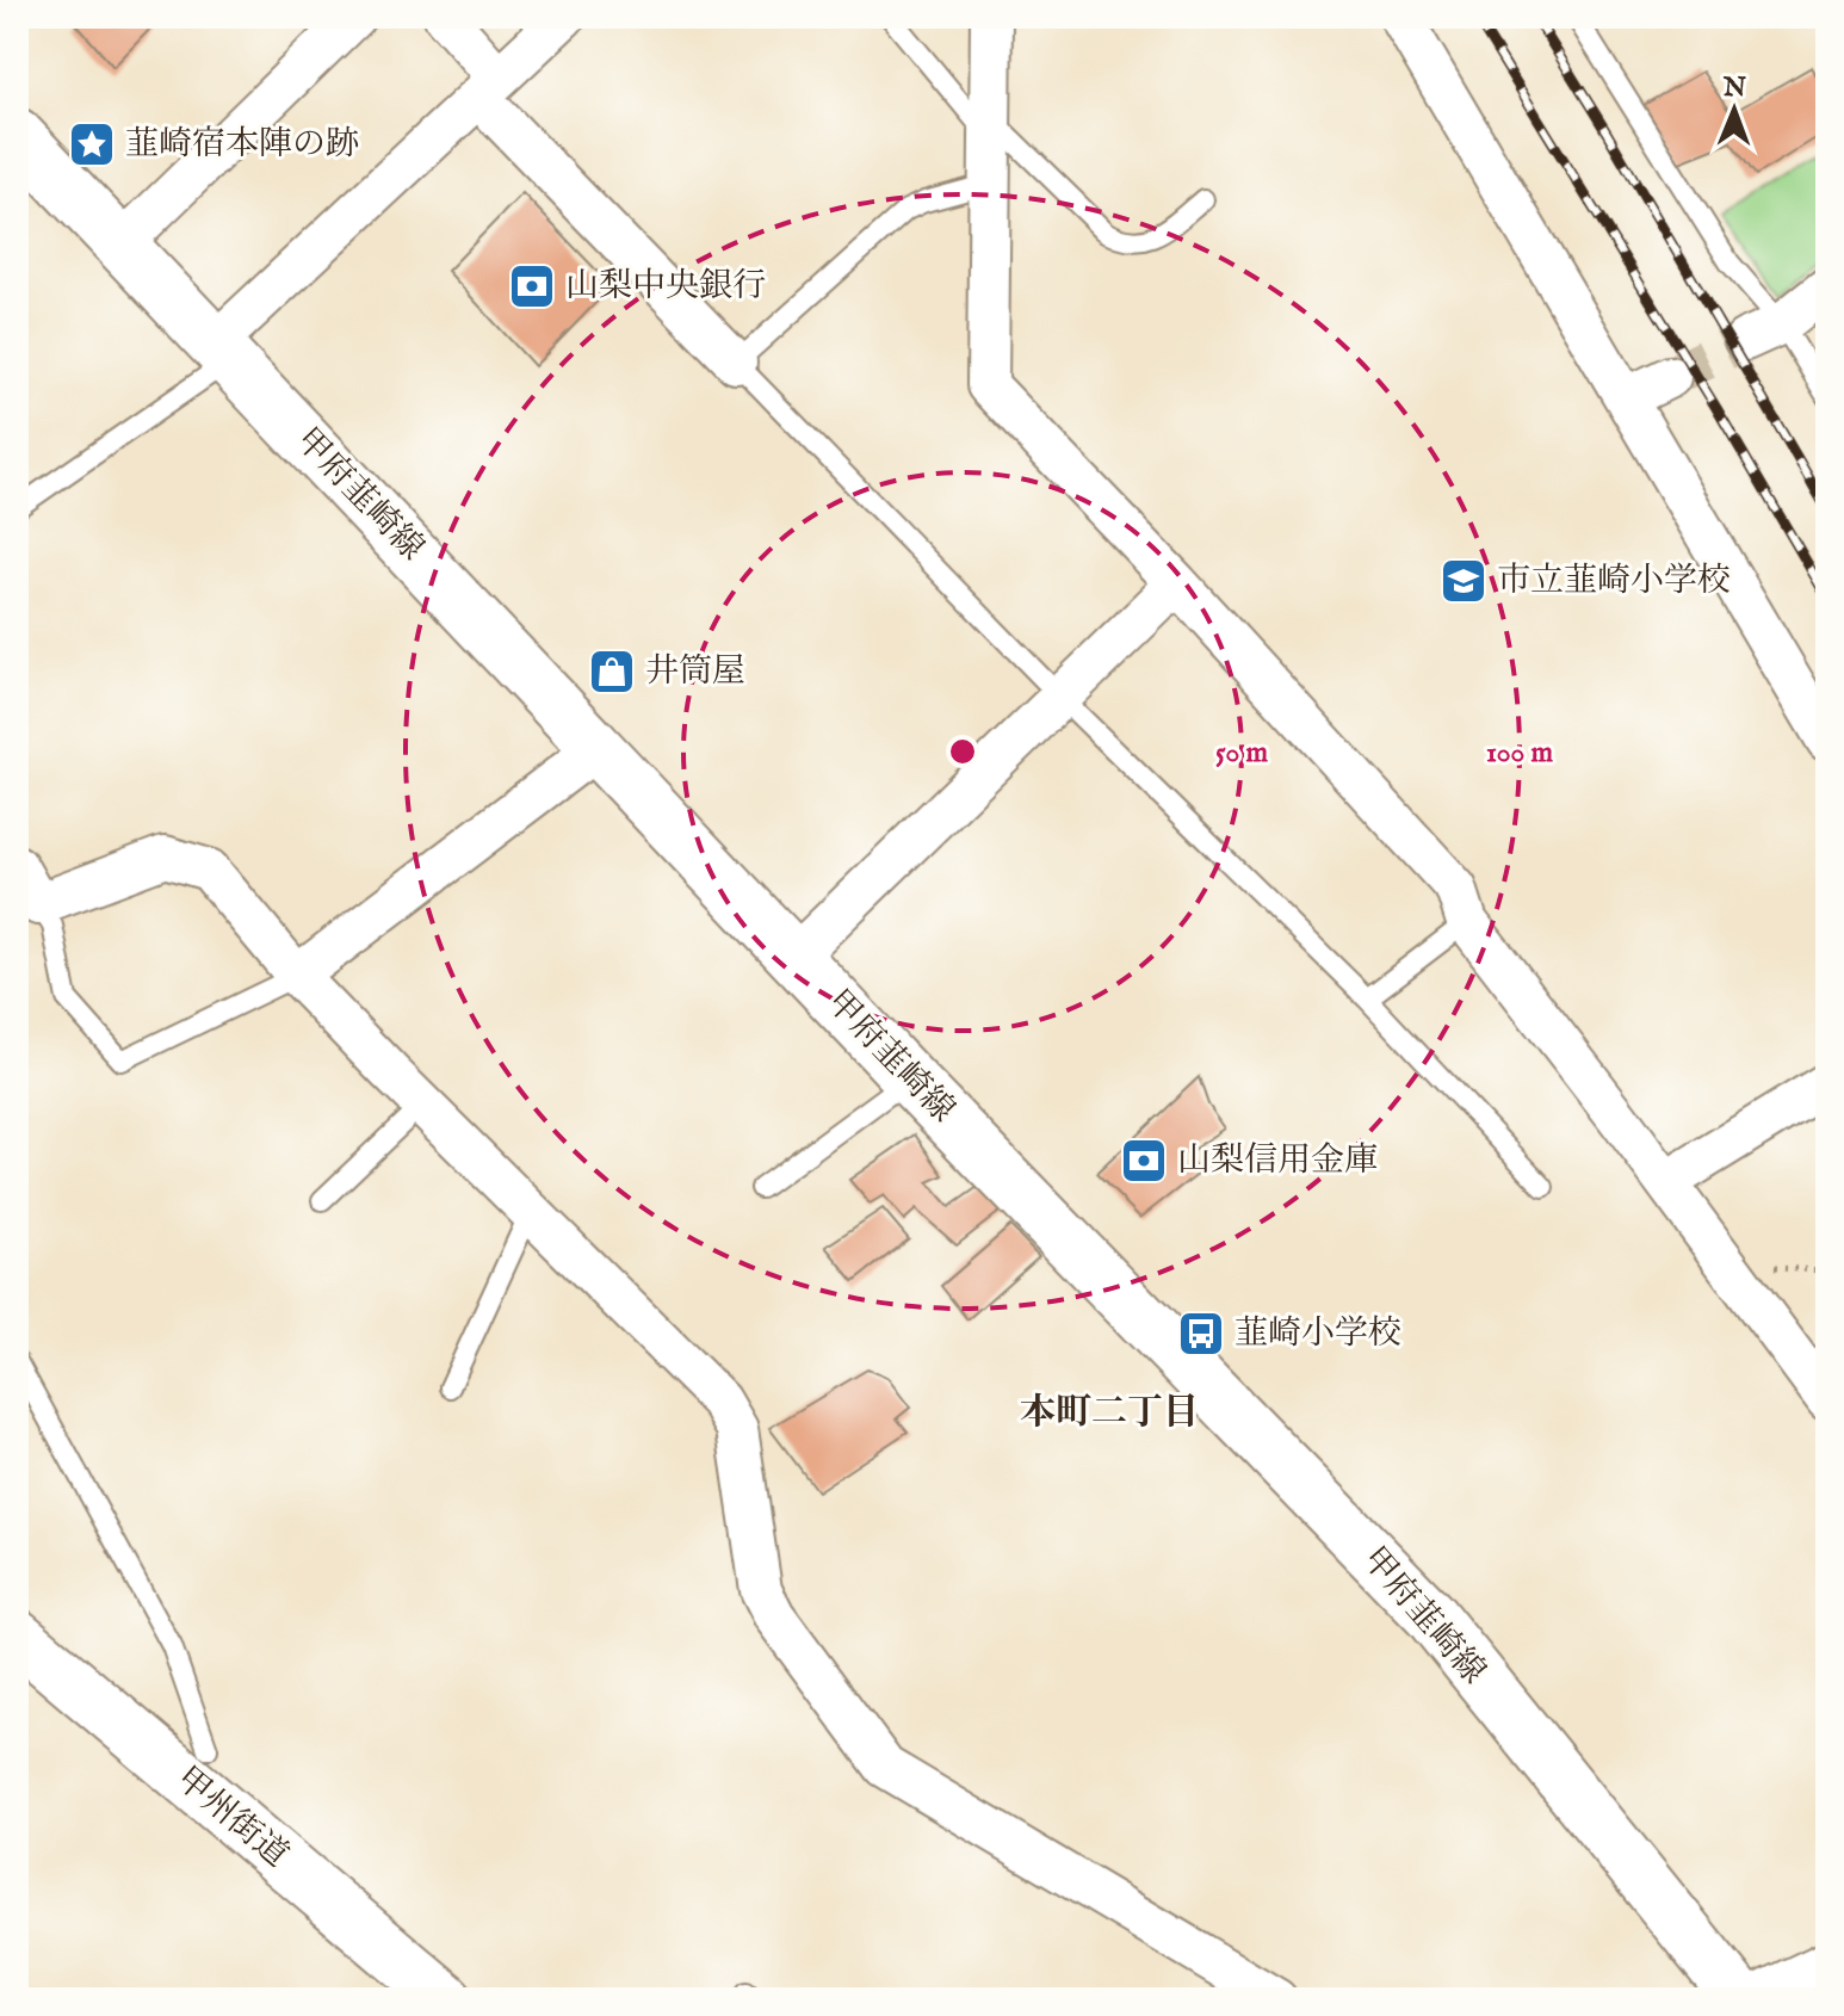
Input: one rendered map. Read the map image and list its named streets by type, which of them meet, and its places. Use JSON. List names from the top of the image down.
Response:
{
  "streets": {
    "main road": ["甲府韮崎線", "甲州街道"]
  },
  "districts": ["本町二丁目"],
  "places": {
    "place": ["韮崎宿本陣の跡"],
    "bank": ["山梨中央銀行", "山梨信用金庫"],
    "school or university": ["市立韮崎小学校"],
    "shop": ["井筒屋"],
    "bus stop": ["韮崎小学校"]
  },
  "north": "top",
  "rings": ["50 m", "100 m"]
}
